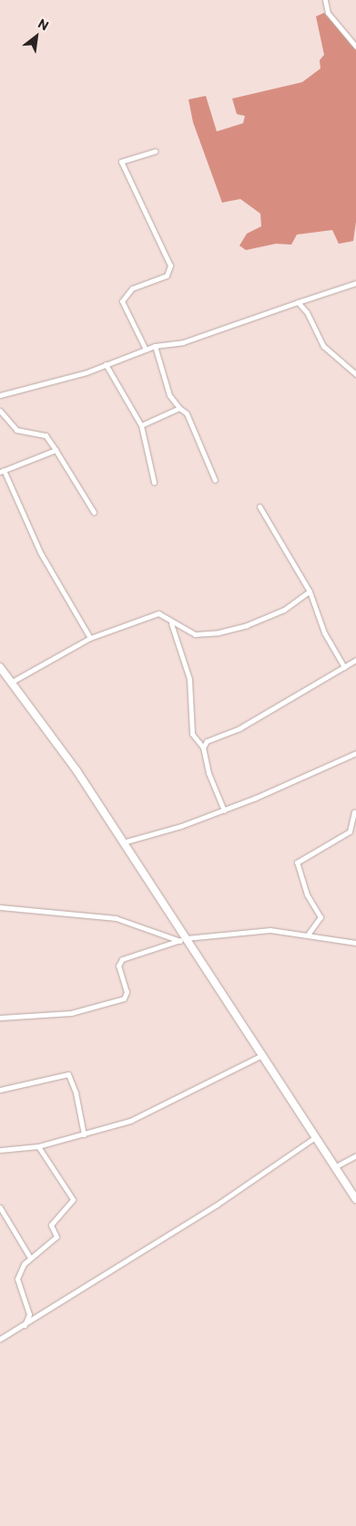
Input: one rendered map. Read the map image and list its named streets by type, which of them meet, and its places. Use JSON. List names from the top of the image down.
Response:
{
  "north": "top right"
}
